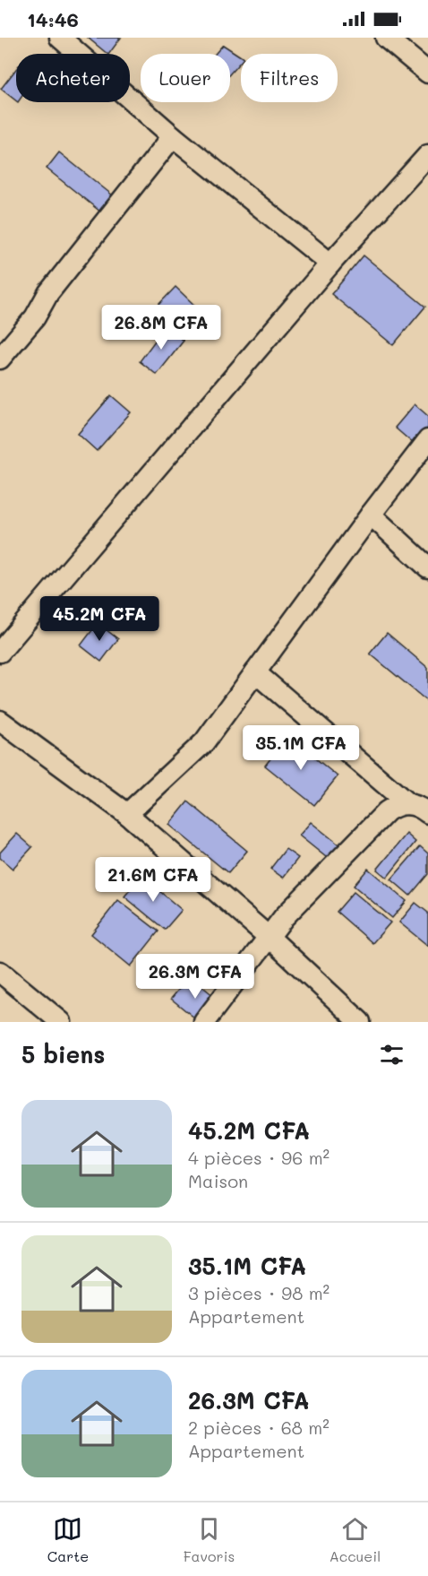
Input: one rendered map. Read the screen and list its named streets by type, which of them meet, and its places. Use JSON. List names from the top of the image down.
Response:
{
  "page": {
    "status": "14:46",
    "chip": ["Acheter", "Louer", "Filtres"],
    "price": [
      "26.8M CFA",
      "45.2M CFA",
      "35.1M CFA",
      "21.6M CFA",
      "26.3M CFA"
    ],
    "heading": "5 biens",
    "list": [
      {
        "name": "45.2M CFA",
        "note": "4 pièces · 96 m² · Maison"
      },
      {
        "name": "35.1M CFA",
        "note": "3 pièces · 98 m² · Appartement"
      },
      {
        "name": "26.3M CFA",
        "note": "2 pièces · 68 m² · Appartement"
      }
    ],
    "tabs": ["Carte", "Favoris", "Accueil"]
  }
}
